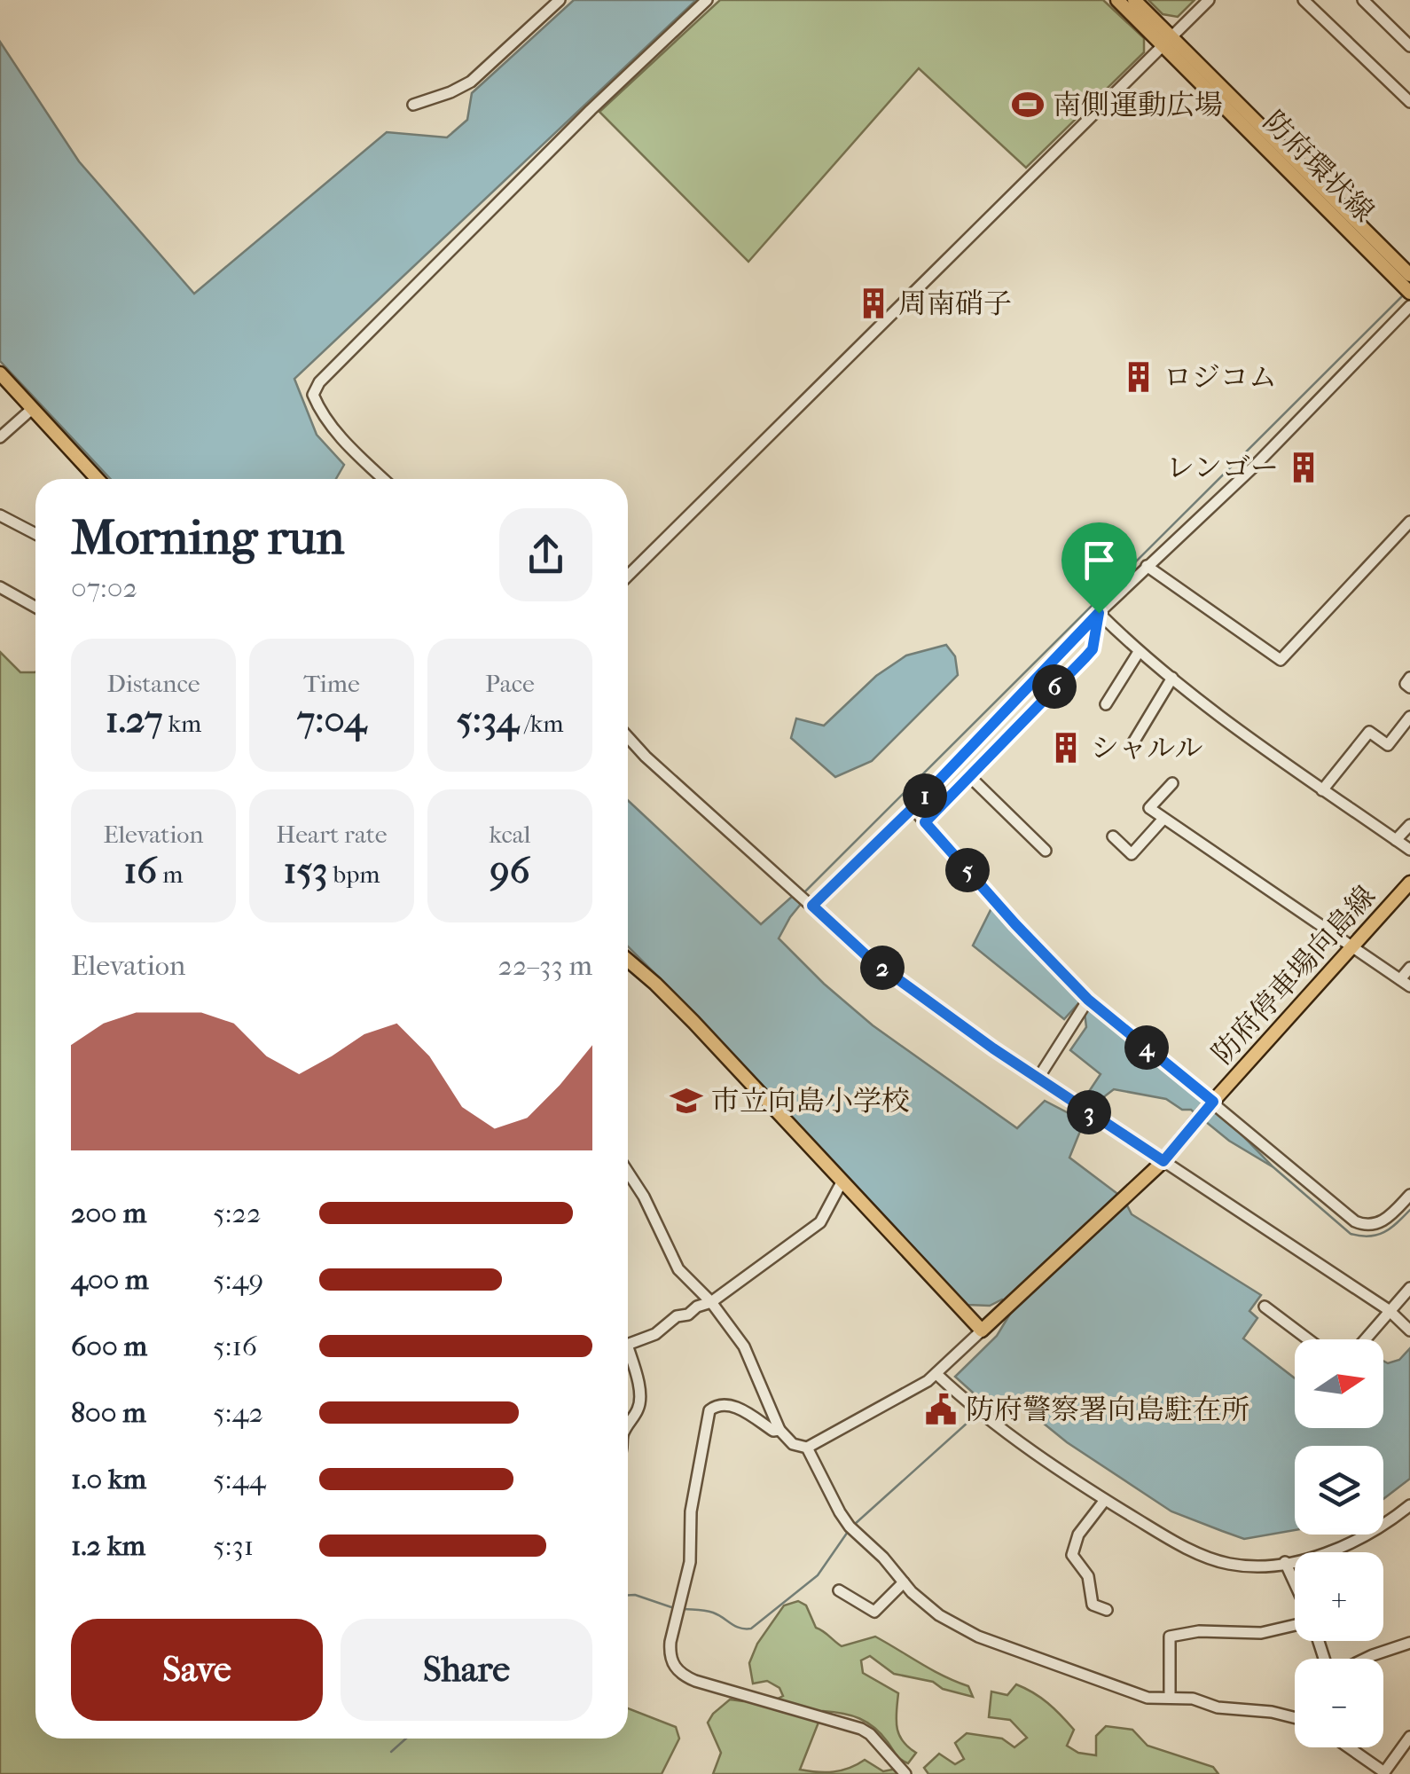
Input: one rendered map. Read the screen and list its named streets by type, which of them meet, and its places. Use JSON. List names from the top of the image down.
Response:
{
  "streets": {
    "main road": ["防府環状線", "防府停車場向島線"]
  },
  "places": {
    "sports": ["南側運動広場"],
    "building": [
      "周南硝子",
      "ロジコム",
      "レンゴー",
      "シャルル"
    ],
    "school or university": ["市立向島小学校"],
    "public building": ["防府警察署向島駐在所"]
  },
  "north": "right",
  "page": {
    "heading": ["Morning run", "07:02"],
    "stats": [
      ["Distance", "1.27 km"],
      ["Time", "7:04"],
      ["Pace", "5:34 /km"],
      ["Elevation", "16 m"],
      ["Heart rate", "153 bpm"],
      ["kcal", "96"]
    ],
    "pins": [
      "6",
      "1",
      "5",
      "2",
      "4",
      "3"
    ],
    "chart": ["Elevation", "22–33 m"],
    "list": [
      {
        "name": "200 m",
        "note": "5:22"
      },
      {
        "name": "400 m",
        "note": "5:49"
      },
      {
        "name": "600 m",
        "note": "5:16"
      },
      {
        "name": "800 m",
        "note": "5:42"
      },
      {
        "name": "1.0 km",
        "note": "5:44"
      },
      {
        "name": "1.2 km",
        "note": "5:31"
      }
    ],
    "map_buttons": ["+", "−"],
    "buttons": ["Save", "Share"]
  }
}
